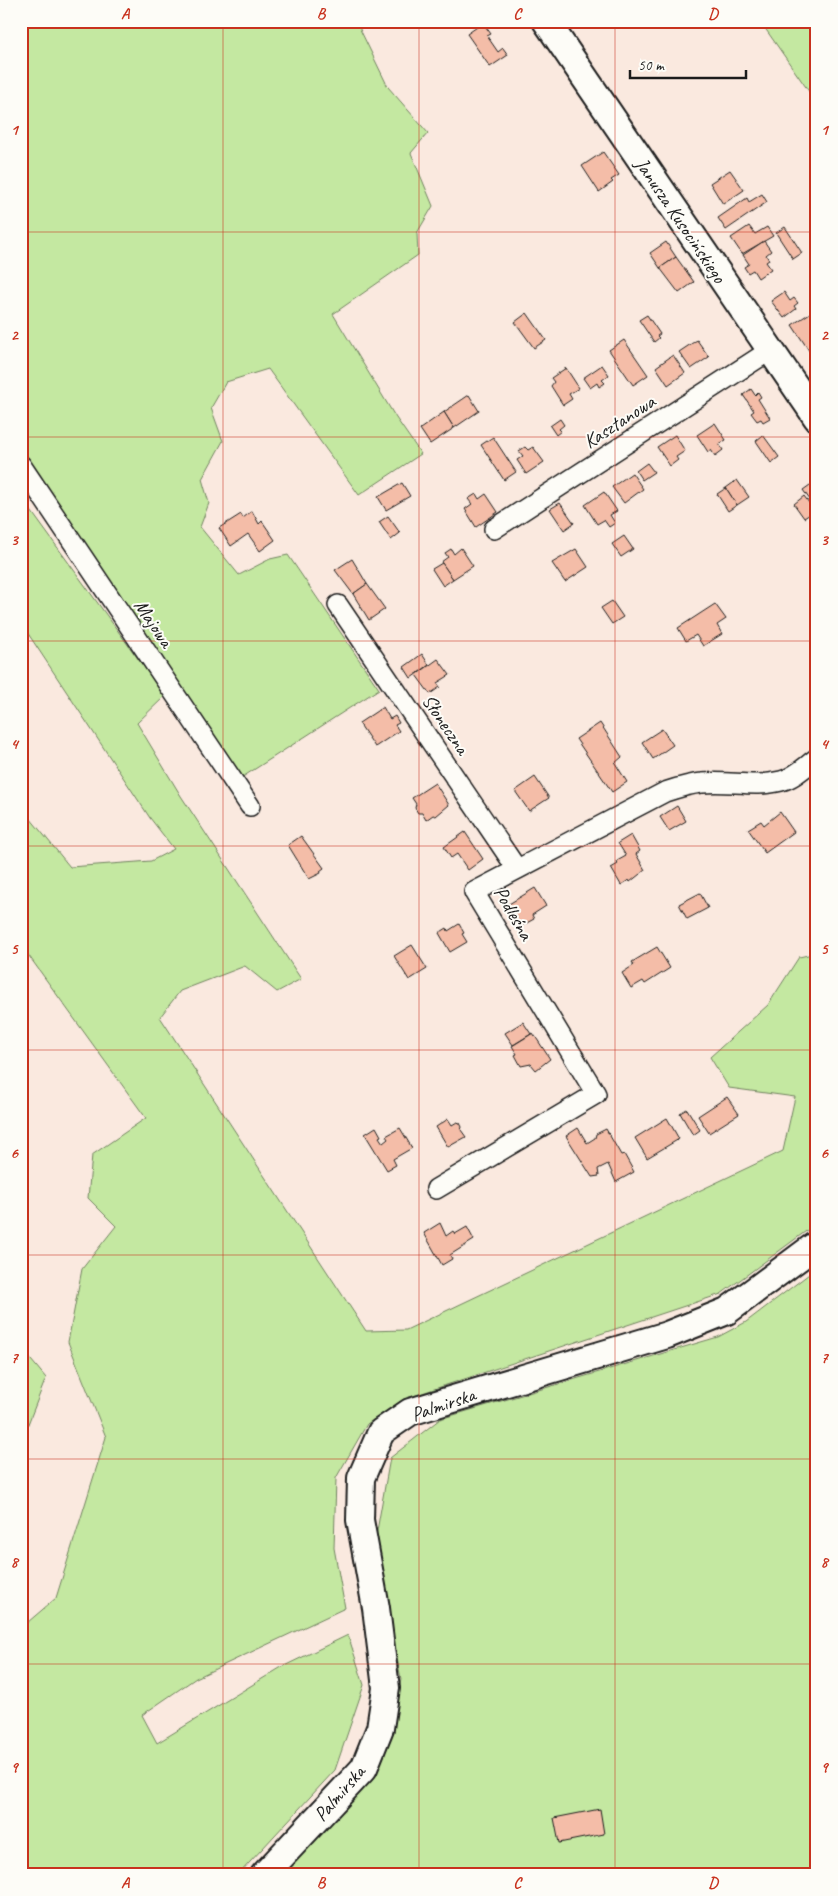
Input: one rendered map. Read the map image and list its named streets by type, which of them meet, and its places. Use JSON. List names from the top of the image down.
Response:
{
  "streets": {
    "street": [
      "Janusza Kusocińskiego",
      "Kasztanowa",
      "Majowa",
      "Słoneczna",
      "Podleśna",
      "Palmirska"
    ]
  },
  "crossings": [
    ["Janusza Kusocińskiego", "Kasztanowa"],
    ["Słoneczna", "Podleśna"]
  ],
  "scale_bar": "50 m",
  "grid": {
    "columns": [
      "A",
      "B",
      "C",
      "D"
    ],
    "rows": [
      "1",
      "2",
      "3",
      "4",
      "5",
      "6",
      "7",
      "8",
      "9"
    ]
  }
}
